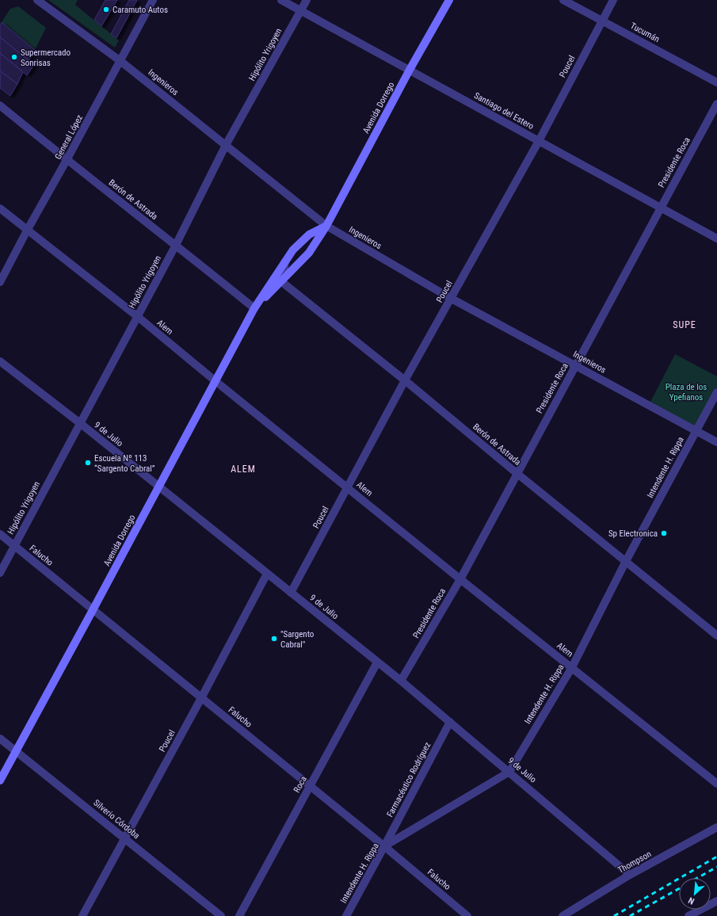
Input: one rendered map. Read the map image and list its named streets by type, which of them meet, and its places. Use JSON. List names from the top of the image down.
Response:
{
  "streets": {
    "main road": ["Avenida Dorrego"],
    "street": [
      "Tucumán",
      "Hipólito Yrigoyen",
      "Poucel",
      "Ingenieros",
      "Santiago del Estero",
      "General López",
      "Presidente Roca",
      "Berón de Astrada",
      "Alem",
      "9 de Julio",
      "Intendente H. Rippa",
      "Falucho",
      "Farmacéutico Rodríguez",
      "Roca",
      "Silverio Córdoba",
      "Thompson"
    ]
  },
  "crossings": [
    ["Tucumán", "Poucel"],
    ["Hipólito Yrigoyen", "Ingenieros"],
    ["Hipólito Yrigoyen", "Santiago del Estero"],
    ["Hipólito Yrigoyen", "Berón de Astrada"],
    ["Hipólito Yrigoyen", "Alem"],
    ["Hipólito Yrigoyen", "9 de Julio"],
    ["Hipólito Yrigoyen", "Falucho"],
    ["Poucel", "Ingenieros"],
    ["Poucel", "Santiago del Estero"],
    ["Poucel", "Berón de Astrada"],
    ["Poucel", "Alem"],
    ["Poucel", "9 de Julio"],
    ["Poucel", "Falucho"],
    ["Poucel", "Silverio Córdoba"],
    ["Ingenieros", "Avenida Dorrego"],
    ["Ingenieros", "General López"],
    ["Ingenieros", "Presidente Roca"],
    ["Ingenieros", "Intendente H. Rippa"],
    ["Avenida Dorrego", "Santiago del Estero"],
    ["Avenida Dorrego", "Berón de Astrada"],
    ["Avenida Dorrego", "Alem"],
    ["Avenida Dorrego", "9 de Julio"],
    ["Avenida Dorrego", "Falucho"],
    ["Avenida Dorrego", "Silverio Córdoba"],
    ["Santiago del Estero", "Presidente Roca"],
    ["General López", "Berón de Astrada"],
    ["General López", "Alem"],
    ["Presidente Roca", "Berón de Astrada"],
    ["Presidente Roca", "Alem"],
    ["Presidente Roca", "9 de Julio"],
    ["Berón de Astrada", "Intendente H. Rippa"],
    ["Alem", "Intendente H. Rippa"],
    ["9 de Julio", "Intendente H. Rippa"],
    ["9 de Julio", "Farmacéutico Rodríguez"],
    ["9 de Julio", "Roca"],
    ["9 de Julio", "Thompson"],
    ["Intendente H. Rippa", "Falucho"],
    ["Intendente H. Rippa", "Farmacéutico Rodríguez"],
    ["Falucho", "Farmacéutico Rodríguez"],
    ["Falucho", "Roca"]
  ],
  "districts": ["SUPE", "ALEM"],
  "parks": ["Plaza de los Ypefianos"],
  "places": [
    "Caramuto Autos",
    "Supermercado Sonrisas",
    "Escuela Nº 113 “Sargento Cabral”",
    "Sp Electronica",
    "\"Sargento Cabral\""
  ],
  "north": "bottom left"
}
